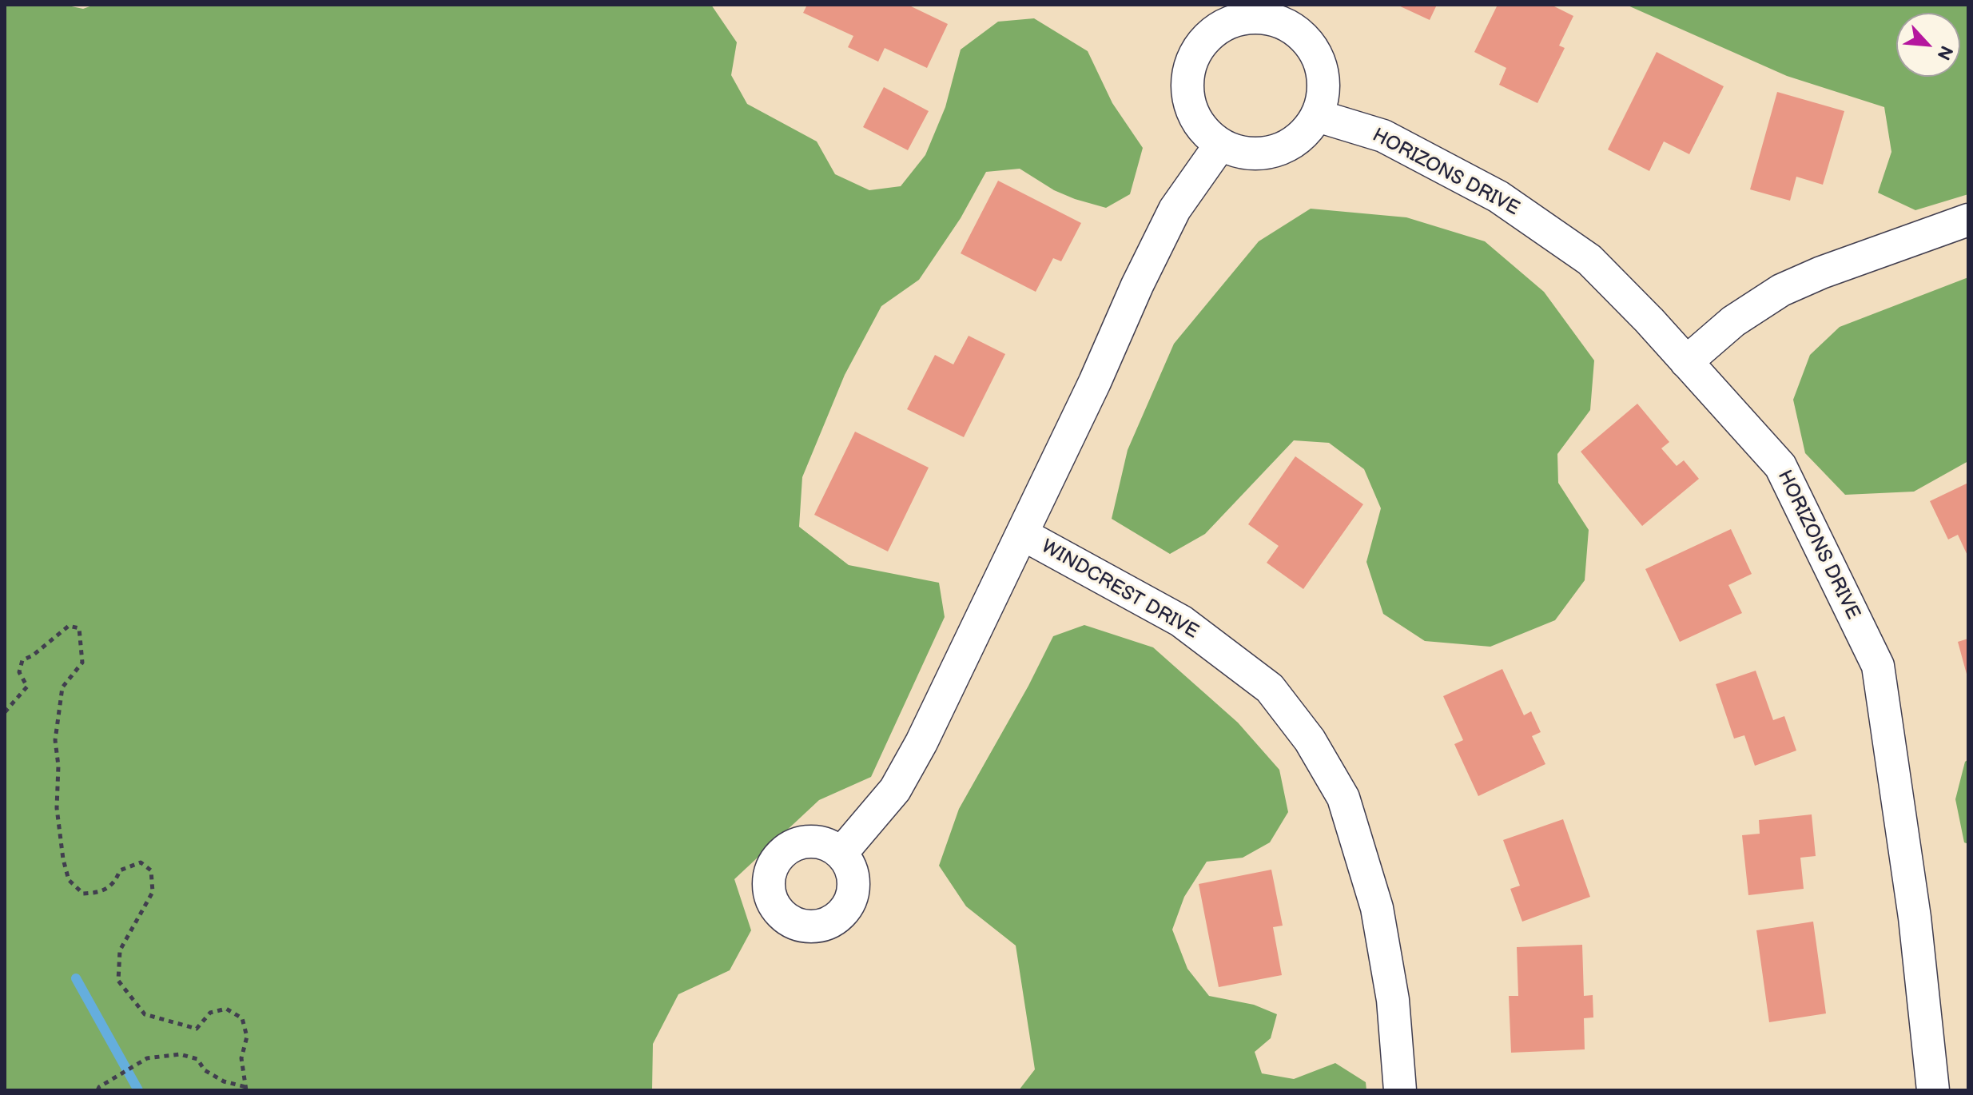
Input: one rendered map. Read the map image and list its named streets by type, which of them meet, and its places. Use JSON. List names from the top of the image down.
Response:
{
  "streets": {
    "street": ["HORIZONS DRIVE", "WINDCREST DRIVE"]
  },
  "north": "bottom right"
}
